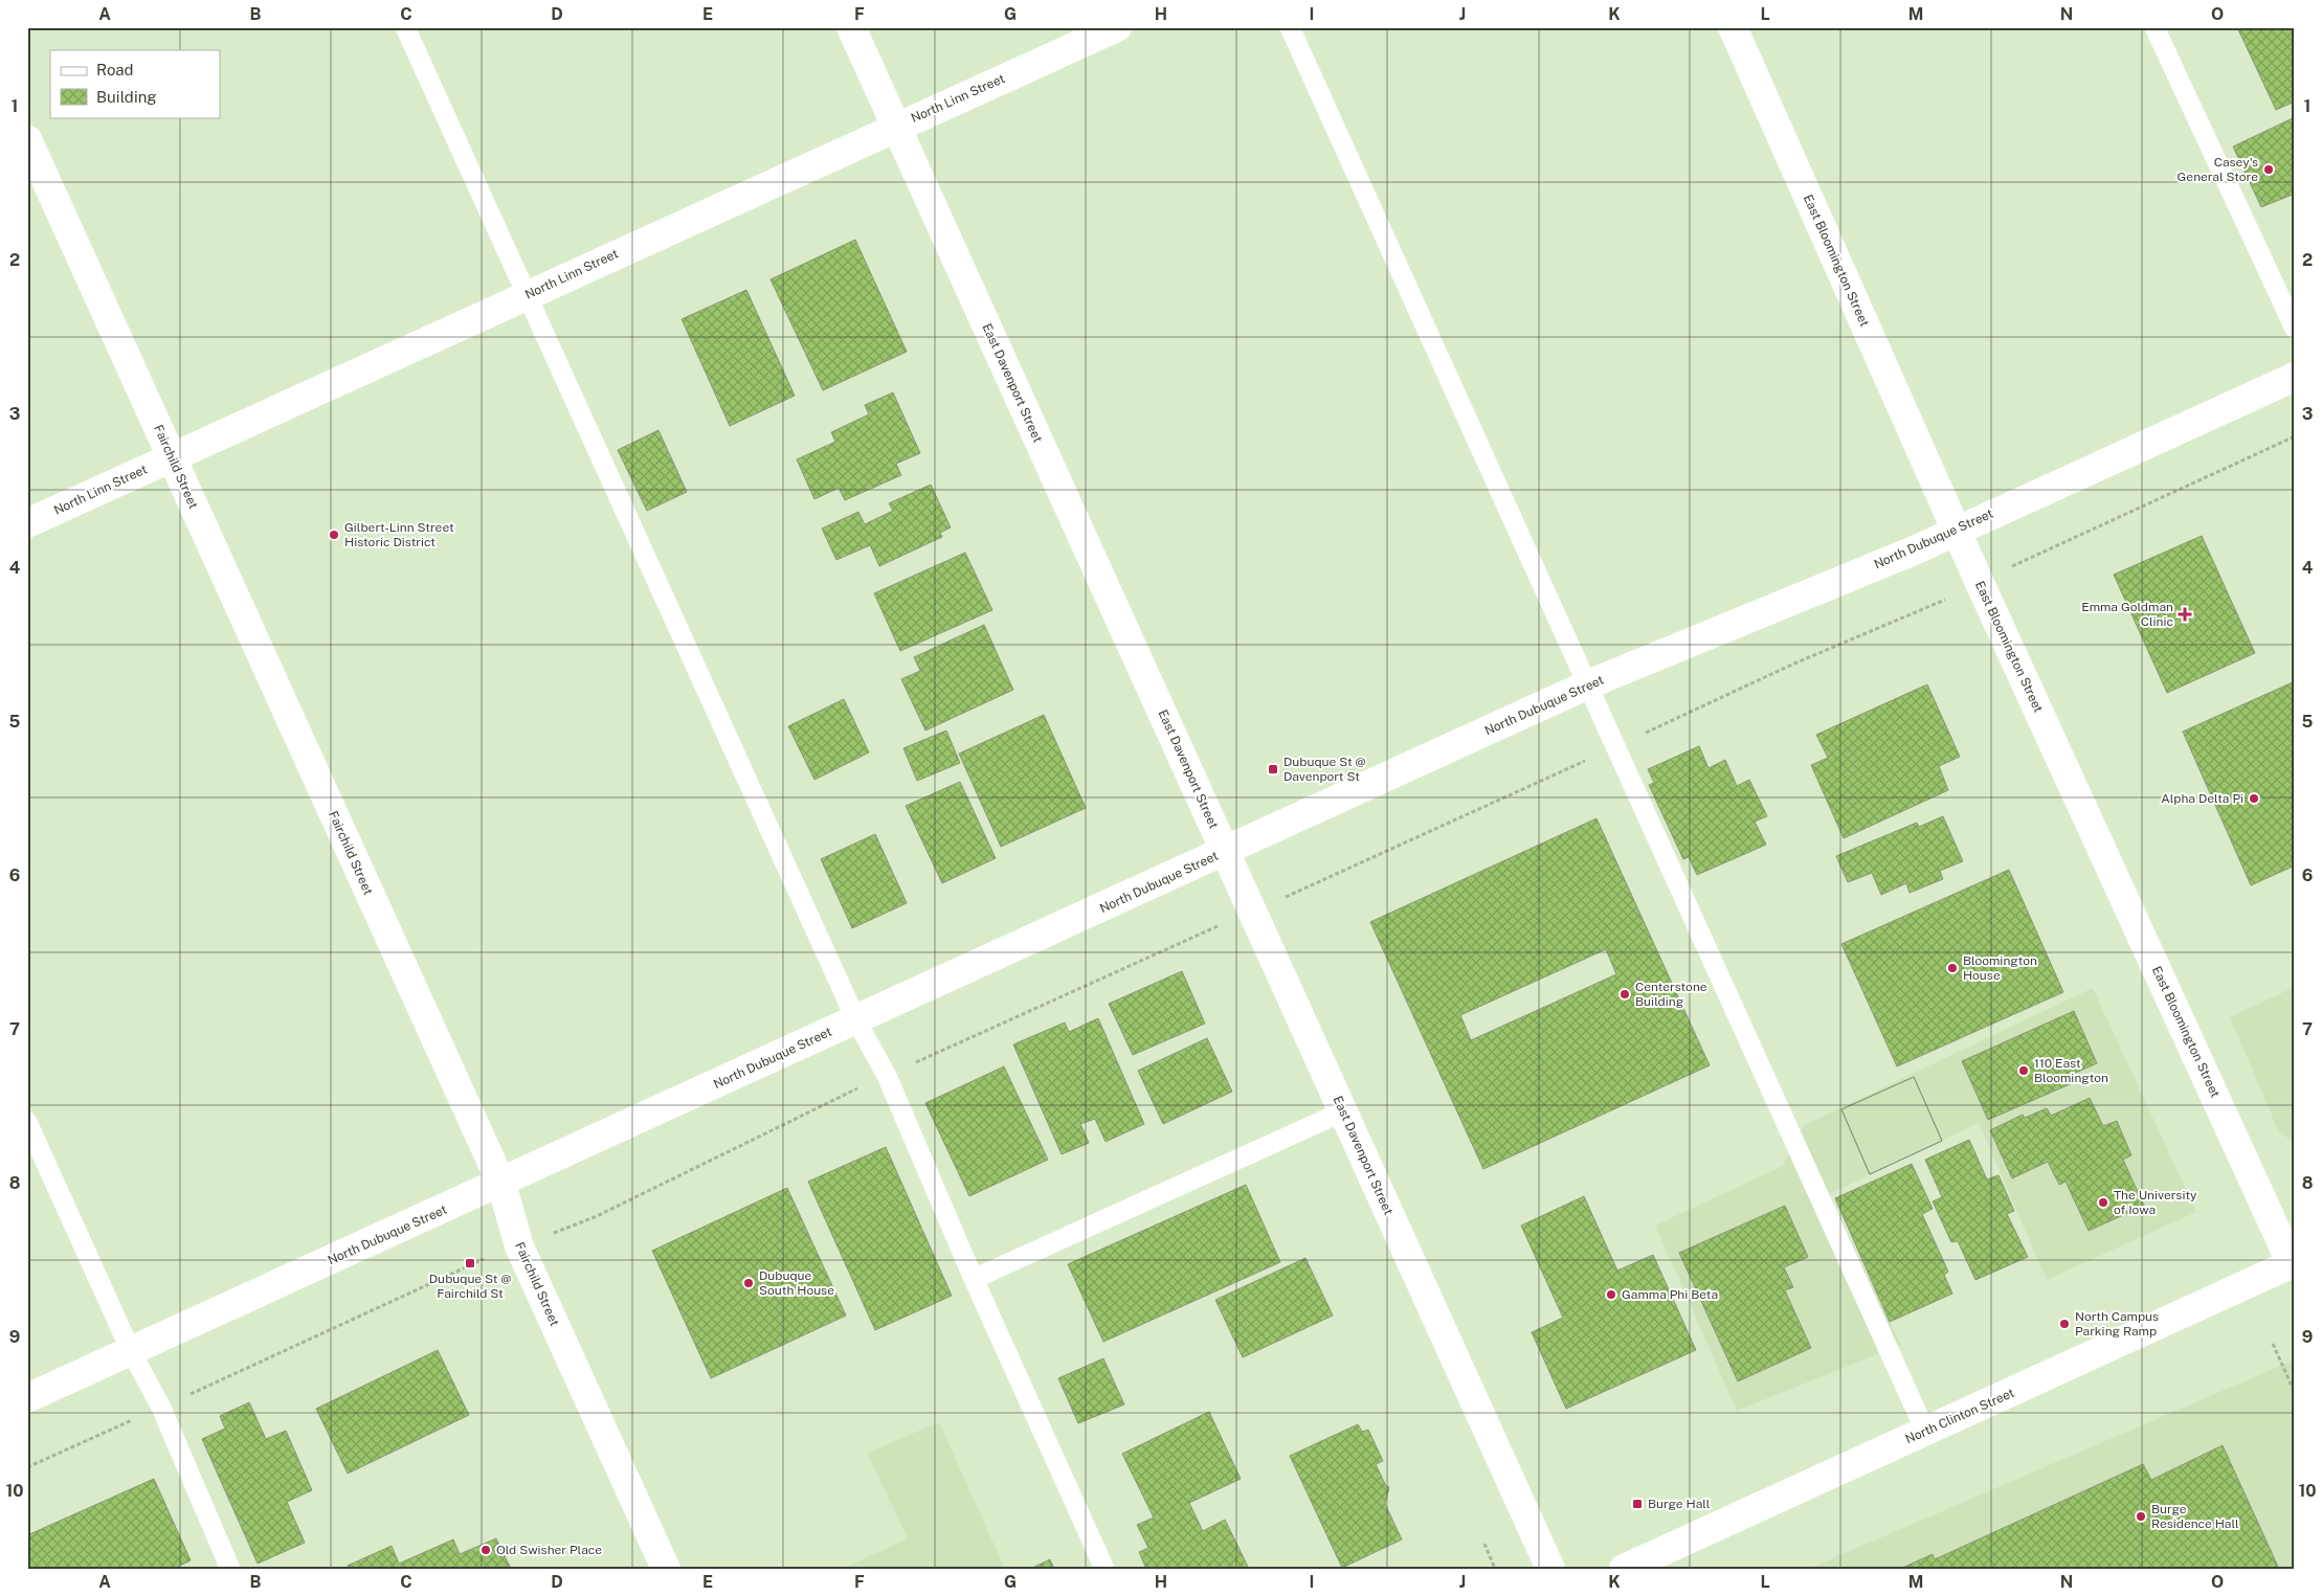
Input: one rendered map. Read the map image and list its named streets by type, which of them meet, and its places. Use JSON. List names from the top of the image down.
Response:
{
  "streets": {
    "street": [
      "North Linn Street",
      "East Bloomington Street",
      "East Davenport Street",
      "Fairchild Street",
      "North Dubuque Street",
      "North Clinton Street"
    ]
  },
  "crossings": [
    ["North Linn Street", "East Davenport Street"],
    ["North Linn Street", "Fairchild Street"],
    ["East Bloomington Street", "North Dubuque Street"],
    ["East Bloomington Street", "North Clinton Street"],
    ["East Davenport Street", "North Dubuque Street"],
    ["Fairchild Street", "North Dubuque Street"]
  ],
  "places": {
    "other": [
      "Casey's General Store",
      "Gilbert-Linn Street Historic District",
      "Alpha Delta Pi",
      "Bloomington House",
      "Centerstone Building",
      "110 East Bloomington",
      "The University of Iowa",
      "Dubuque South House",
      "Gamma Phi Beta",
      "North Campus Parking Ramp",
      "Burge Residence Hall",
      "Old Swisher Place"
    ],
    "health": ["Emma Goldman Clinic"],
    "transit": ["Dubuque St @ Davenport St", "Dubuque St @ Fairchild St", "Burge Hall"]
  },
  "legend": ["Road", "Building"],
  "grid": {
    "columns": [
      "A",
      "B",
      "C",
      "D",
      "E",
      "F",
      "G",
      "H",
      "I",
      "J",
      "K",
      "L",
      "M",
      "N",
      "O"
    ],
    "rows": [
      "1",
      "2",
      "3",
      "4",
      "5",
      "6",
      "7",
      "8",
      "9",
      "10"
    ]
  }
}
